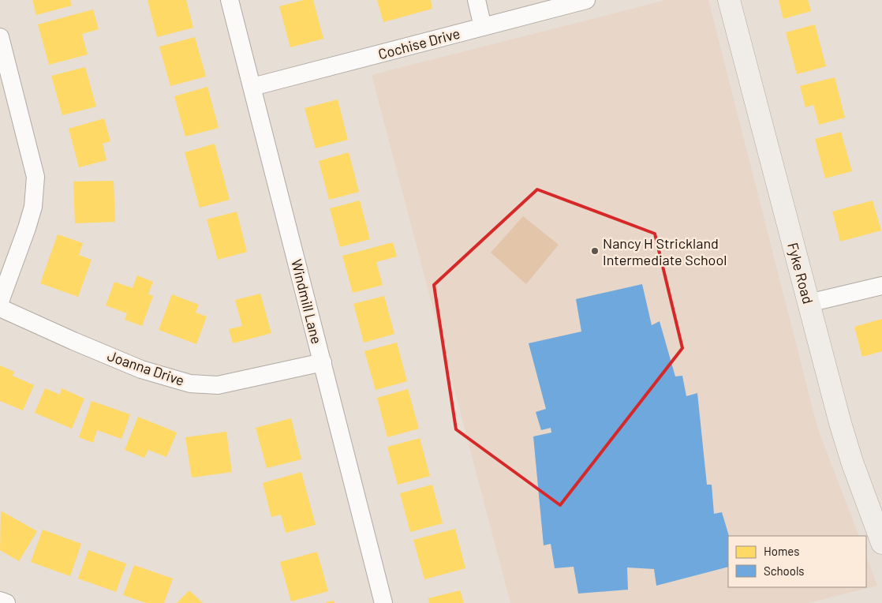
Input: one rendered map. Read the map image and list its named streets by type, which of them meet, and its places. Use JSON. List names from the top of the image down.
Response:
{
  "streets": {
    "street": [
      "Cochise Drive",
      "Fyke Road",
      "Windmill Lane",
      "Joanna Drive"
    ]
  },
  "crossings": [
    ["Cochise Drive", "Windmill Lane"],
    ["Windmill Lane", "Joanna Drive"]
  ],
  "places": ["Nancy H Strickland Intermediate School"],
  "legend": ["Homes", "Schools"]
}
